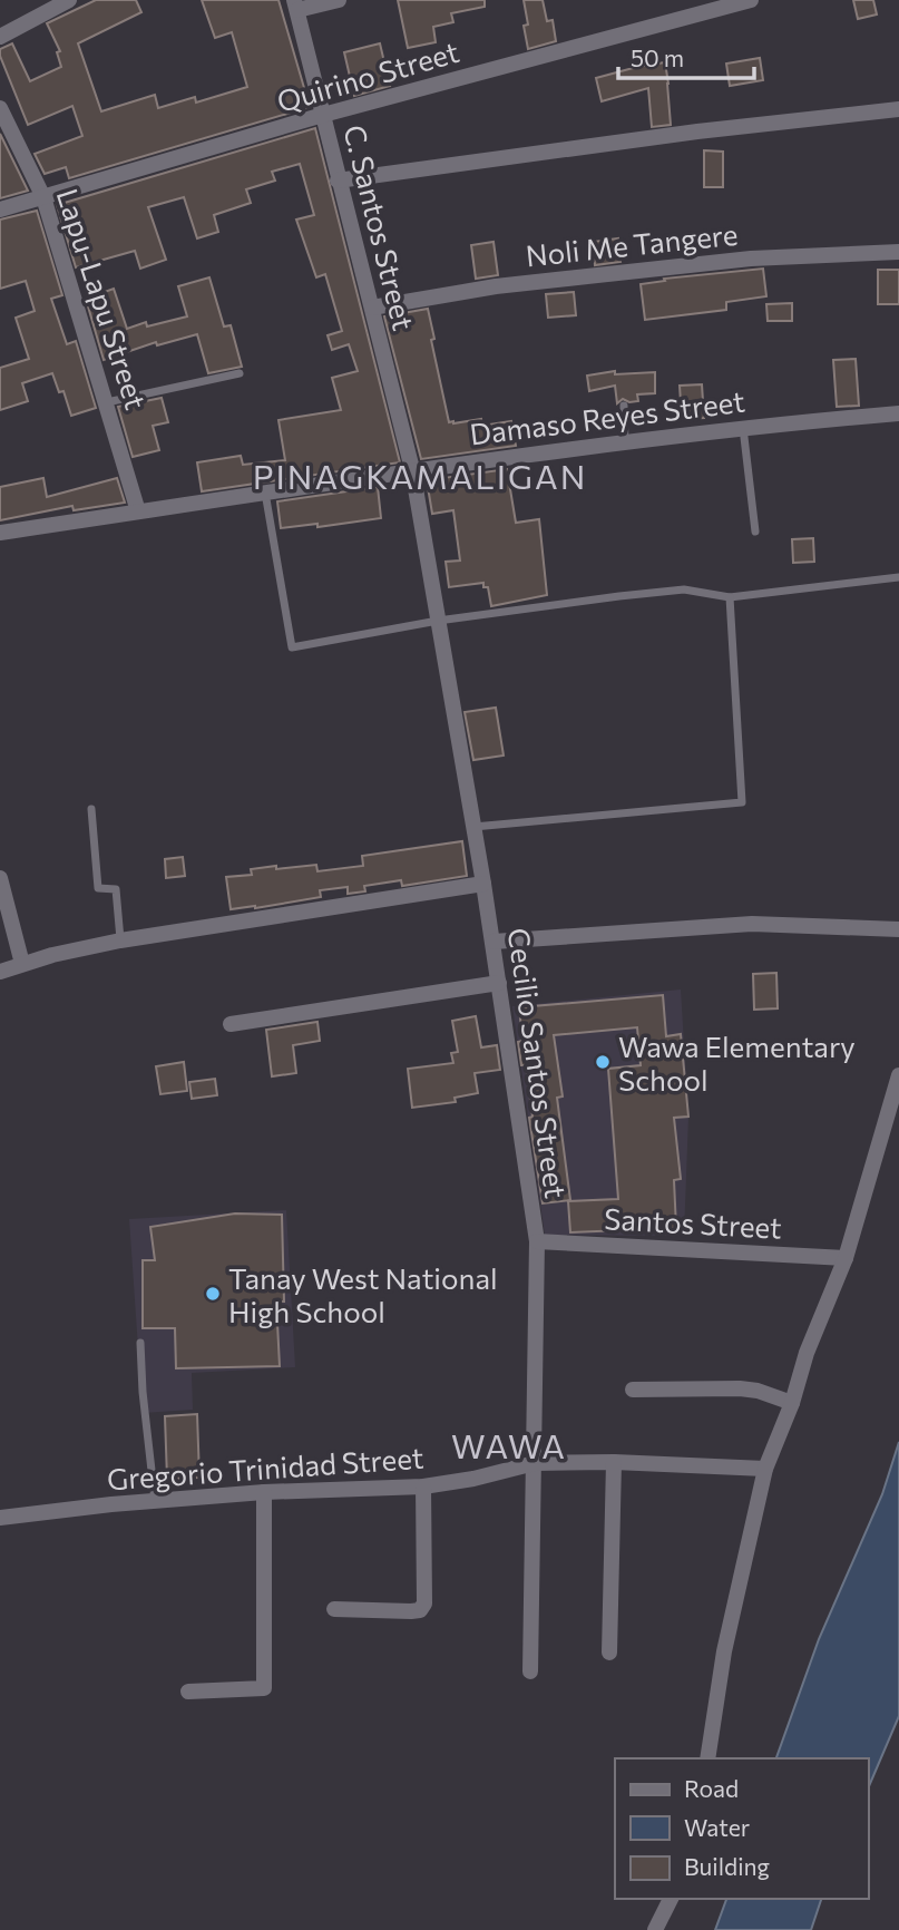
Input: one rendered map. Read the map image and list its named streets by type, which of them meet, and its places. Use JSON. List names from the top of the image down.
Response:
{
  "streets": {
    "street": [
      "Quirino Street",
      "C. Santos Street",
      "Noli Me Tangere",
      "Lapu-Lapu Street",
      "Damaso Reyes Street",
      "Cecilio Santos Street",
      "Santos Street",
      "Gregorio Trinidad Street"
    ]
  },
  "crossings": [
    ["Quirino Street", "C. Santos Street"],
    ["Quirino Street", "Lapu-Lapu Street"],
    ["C. Santos Street", "Noli Me Tangere"],
    ["C. Santos Street", "Damaso Reyes Street"],
    ["C. Santos Street", "Cecilio Santos Street"],
    ["Lapu-Lapu Street", "Damaso Reyes Street"],
    ["Damaso Reyes Street", "Cecilio Santos Street"],
    ["Cecilio Santos Street", "Santos Street"],
    ["Cecilio Santos Street", "Gregorio Trinidad Street"]
  ],
  "districts": ["PINAGKAMALIGAN", "WAWA"],
  "places": ["Wawa Elementary School", "Tanay West National High School"],
  "legend": ["Road", "Water", "Building"],
  "scale_bar": "50 m"
}
